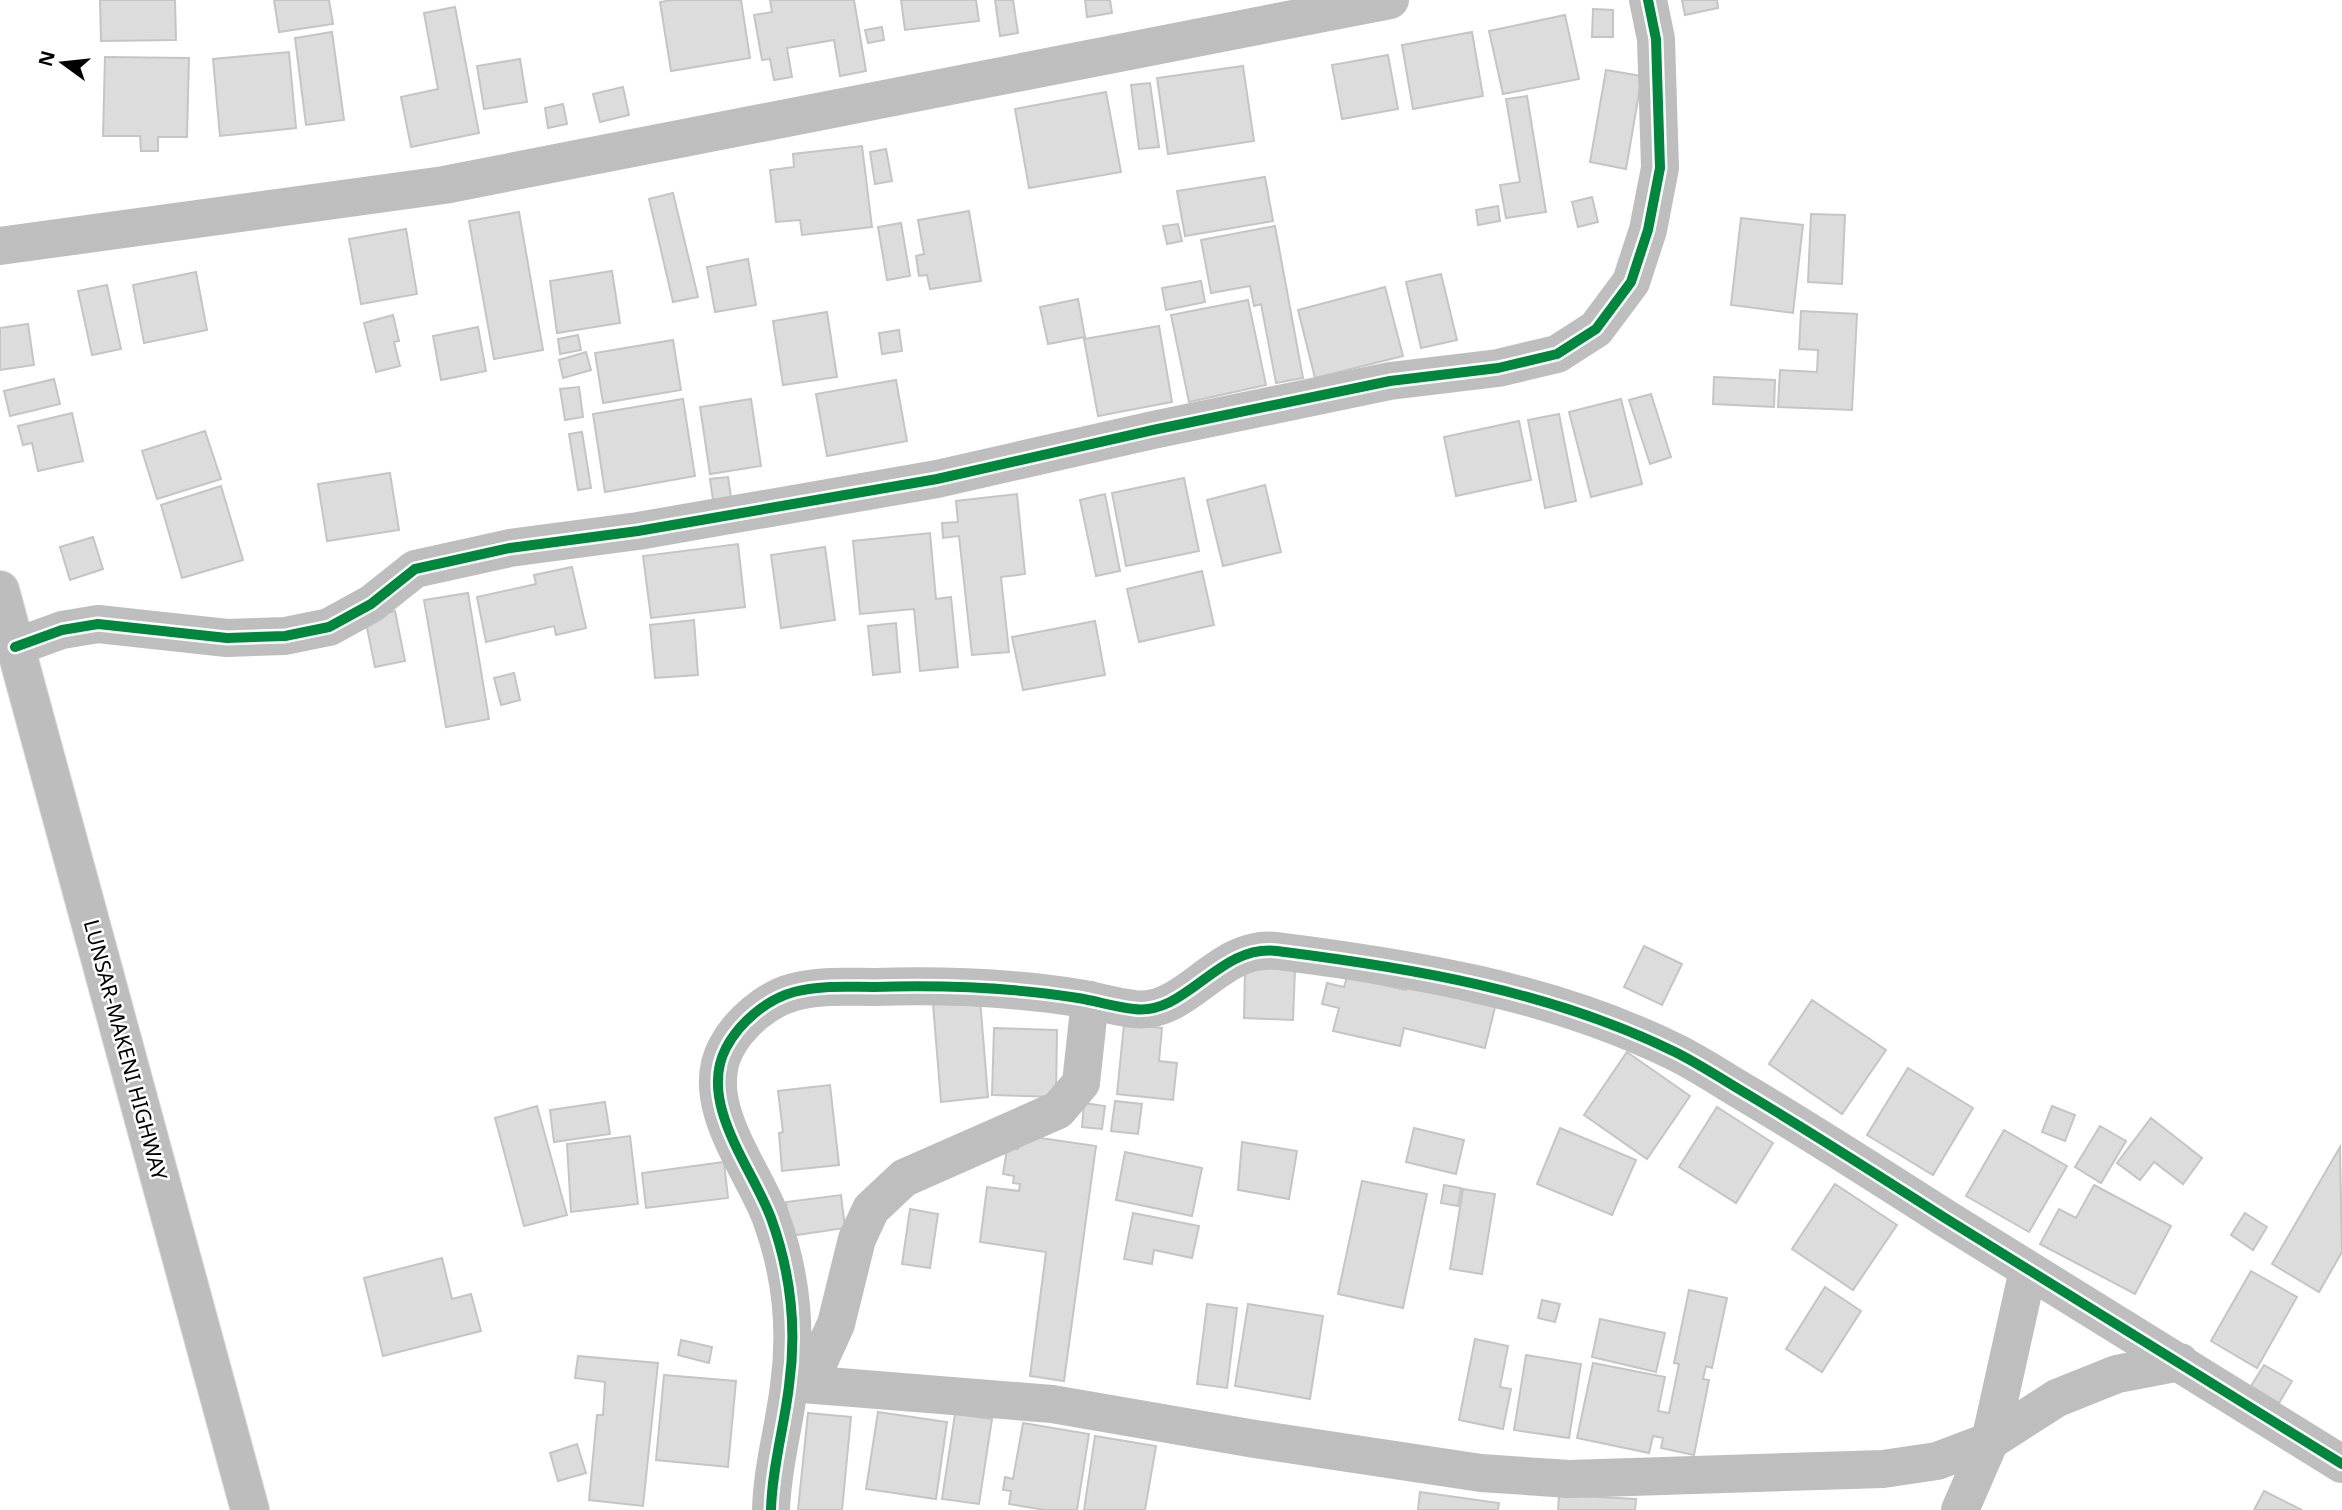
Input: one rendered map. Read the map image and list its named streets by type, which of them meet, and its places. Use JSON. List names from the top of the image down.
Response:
{
  "streets": {
    "main road": ["LUNSAR-MAKENI HIGHWAY"]
  },
  "north": "left"
}
